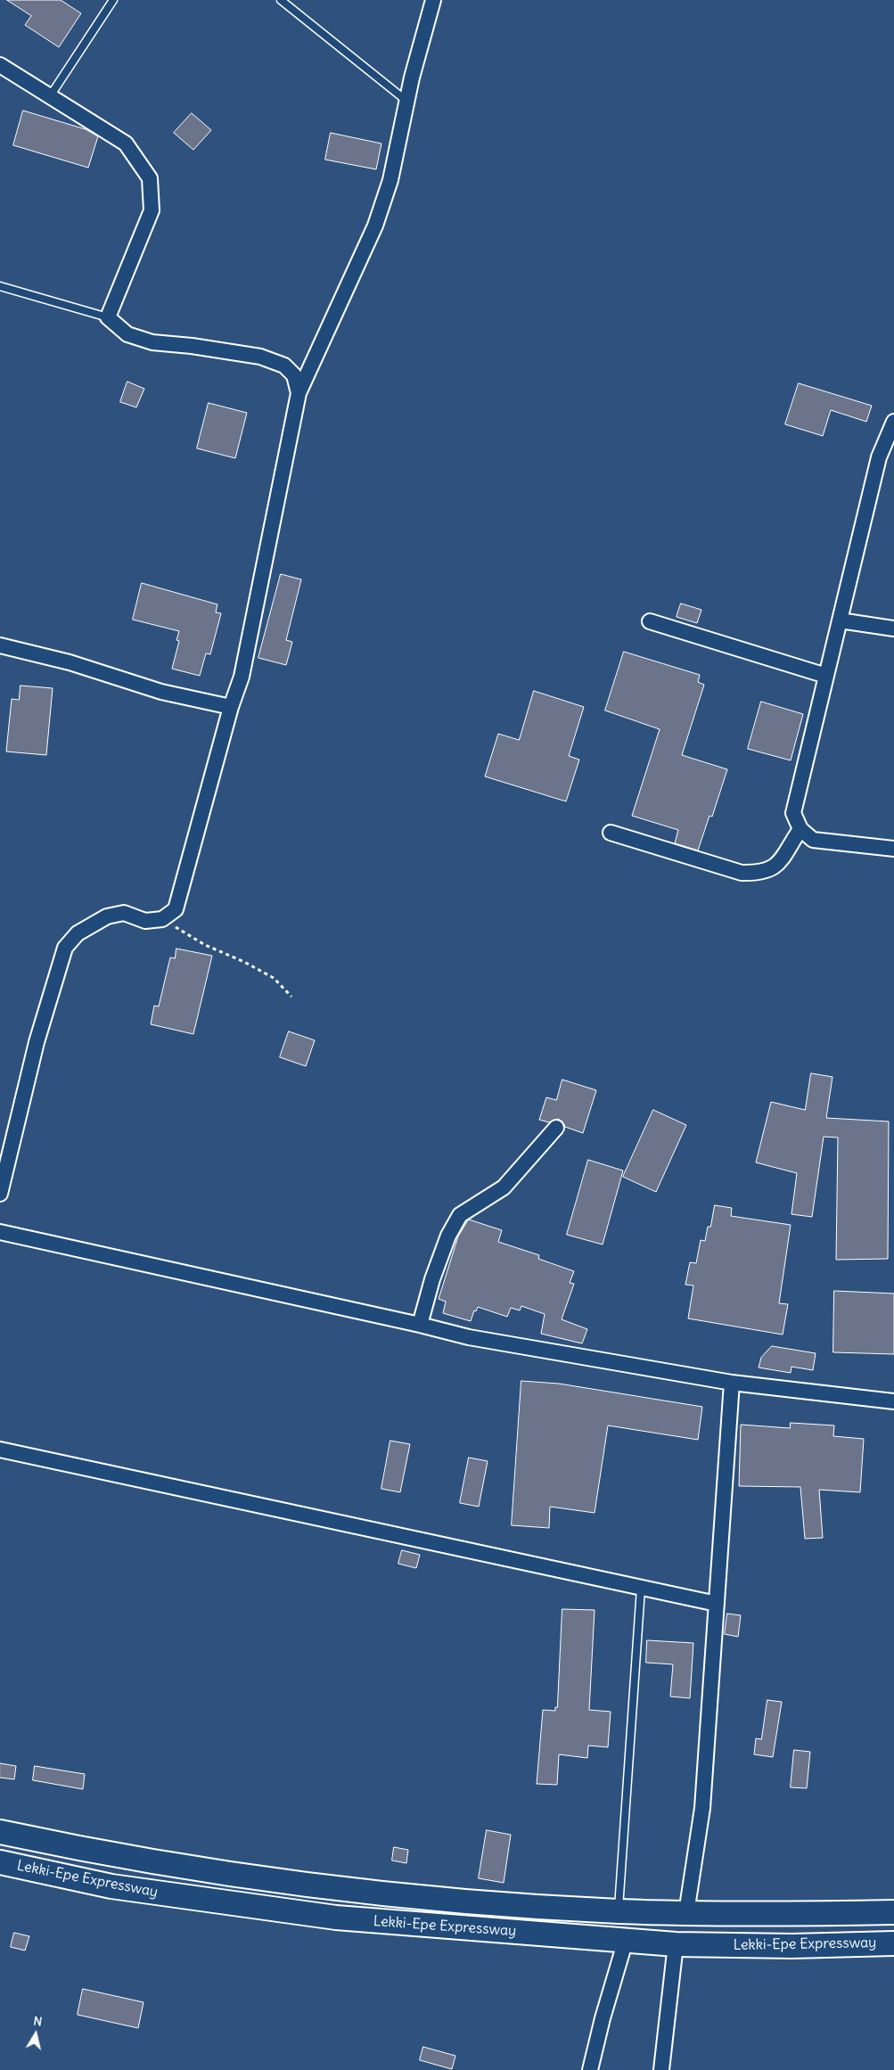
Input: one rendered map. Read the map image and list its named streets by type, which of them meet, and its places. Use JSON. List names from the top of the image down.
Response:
{
  "streets": {
    "highway": ["Lekki-Epe Expressway"]
  },
  "north": "top"
}
